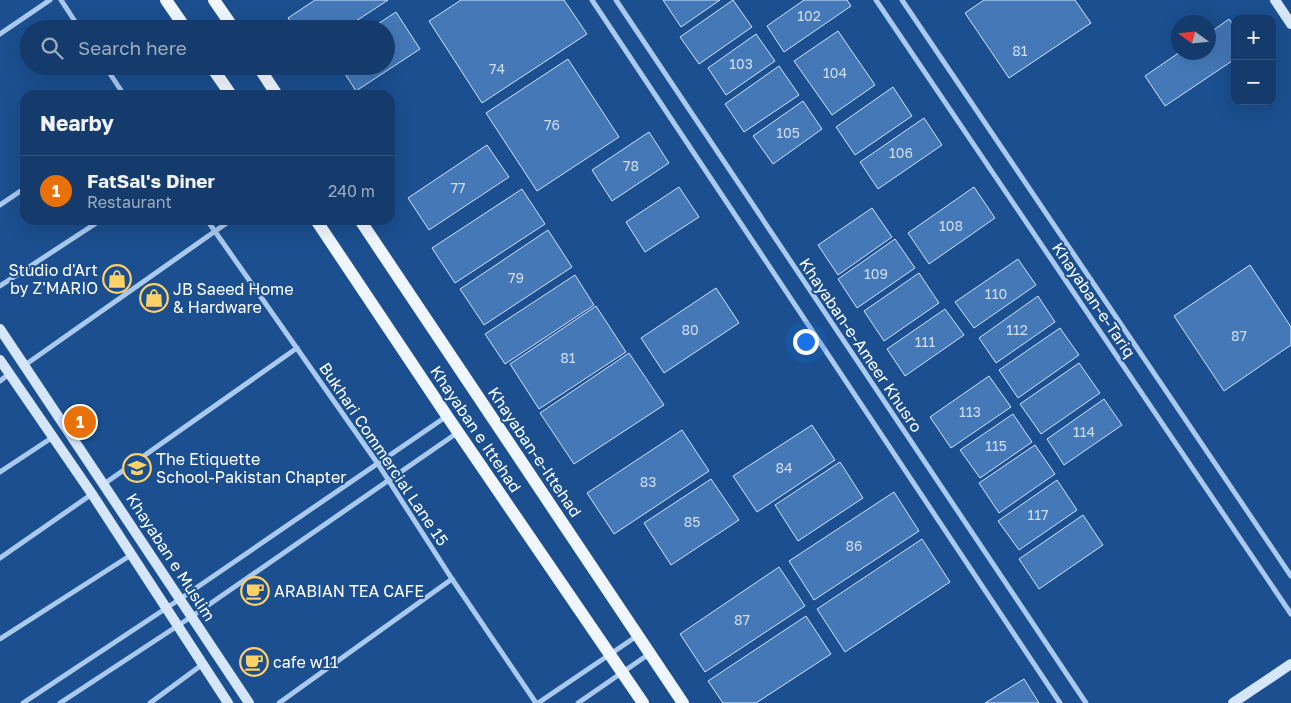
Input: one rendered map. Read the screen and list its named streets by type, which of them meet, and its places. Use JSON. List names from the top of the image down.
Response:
{
  "streets": {
    "main road": ["Khayaban e Ittehad", "Khayaban-e-Ittehad"],
    "street": [
      "Khayaban-e-Tariq",
      "Khayaban-e-Ameer Khusro",
      "Bukhari Commercial Lane 15",
      "Khayaban e Muslim"
    ]
  },
  "places": {
    "shop": ["Studio d'Art by Z'MARIO", "JB Saeed Home & Hardware"],
    "school or university": ["The Etiquette School-Pakistan Chapter"],
    "cafe": ["ARABIAN TEA CAFE", "cafe w11"]
  },
  "house_numbers": [
    "102",
    "81",
    "103",
    "74",
    "104",
    "76",
    "105",
    "106",
    "78",
    "77",
    "108",
    "109",
    "79",
    "110",
    "80",
    "112",
    "87",
    "111",
    "81",
    "113",
    "114",
    "115",
    "84",
    "83",
    "117",
    "85",
    "86",
    "87"
  ],
  "north": "left",
  "page": {
    "map_buttons": ["+", "−"],
    "search": "Search here",
    "heading": "Nearby",
    "list": [
      {
        "mark": "1",
        "name": "FatSal's Diner",
        "note": "Restaurant",
        "value": "240 m"
      }
    ],
    "pins": "1"
  }
}
